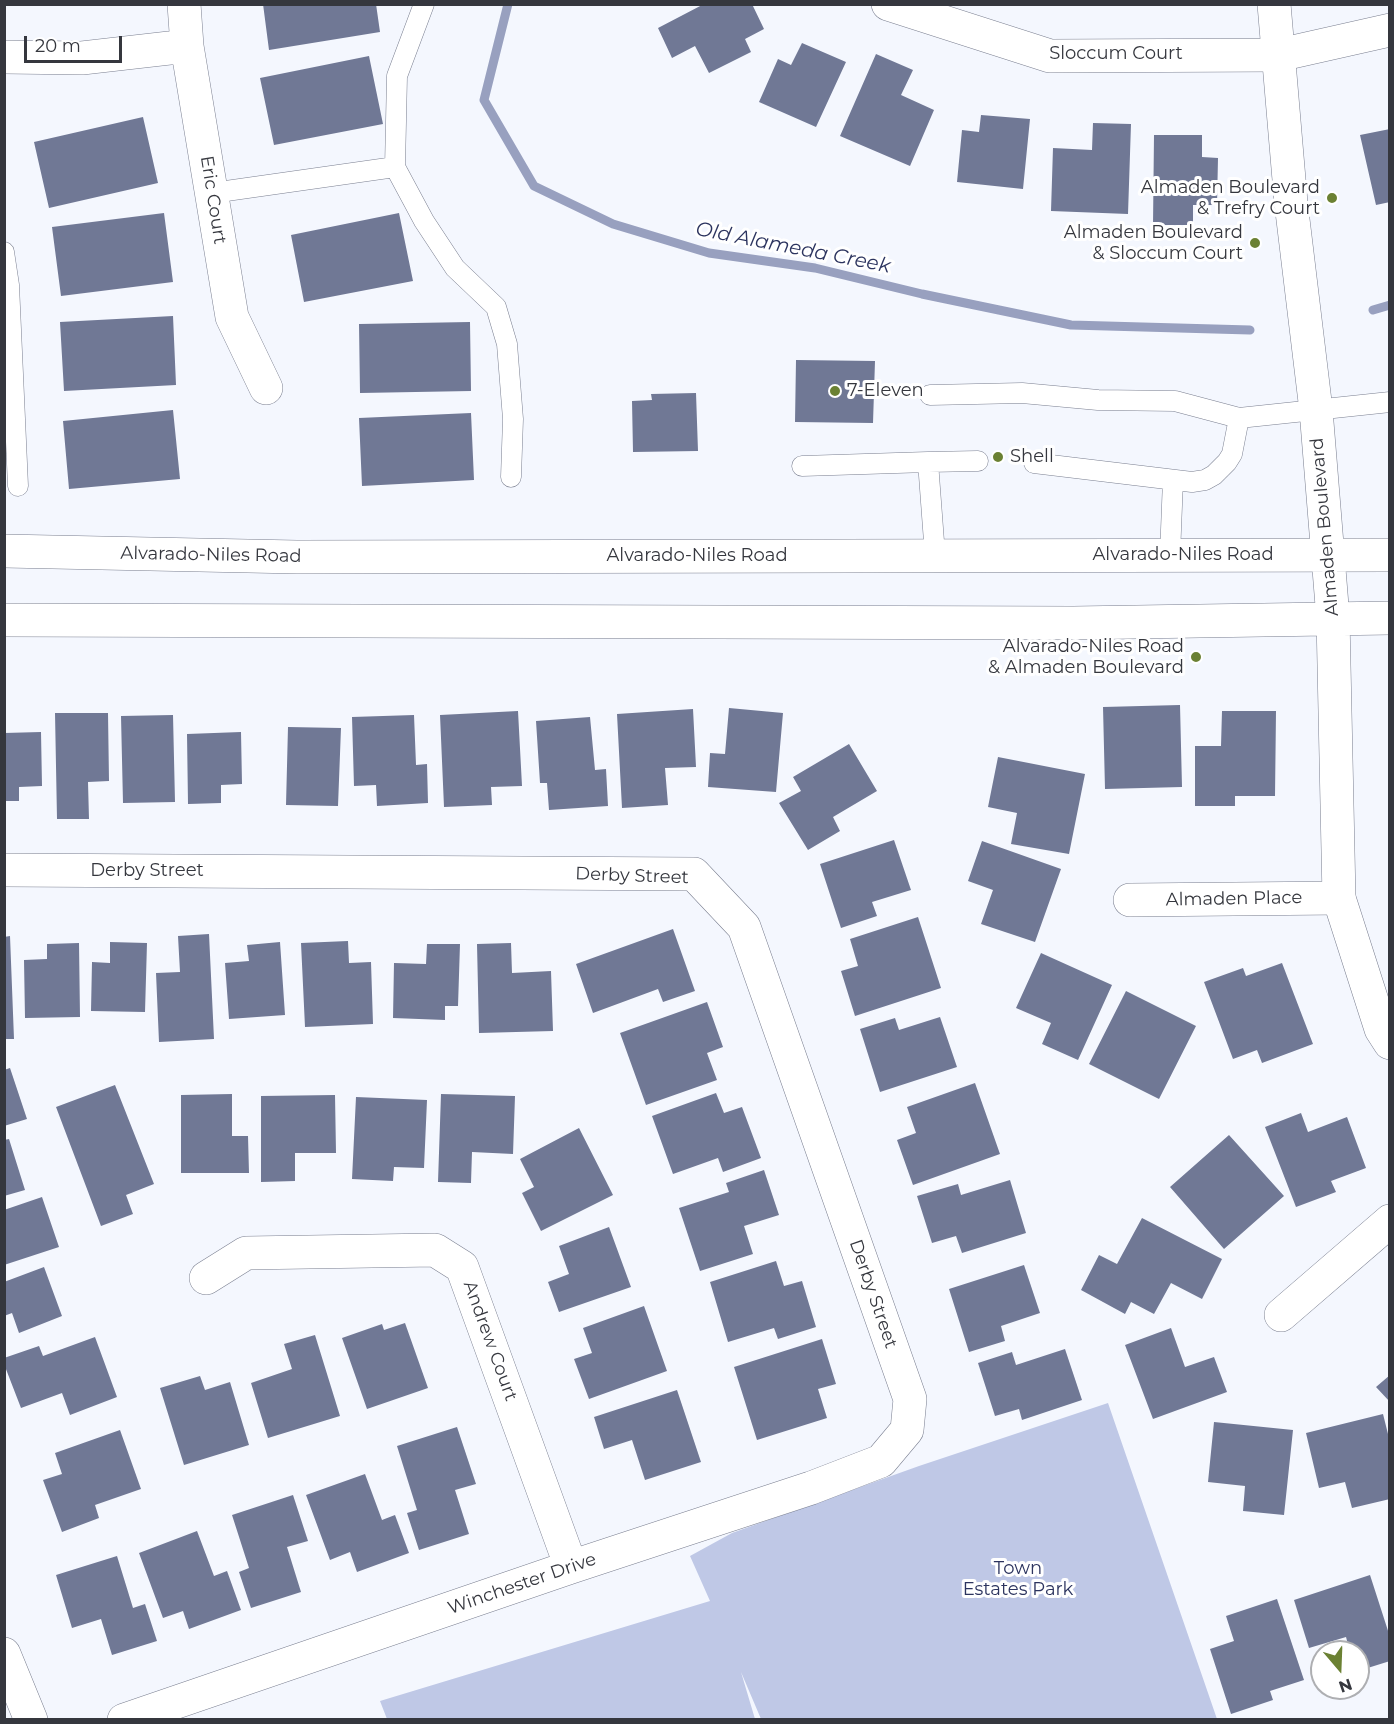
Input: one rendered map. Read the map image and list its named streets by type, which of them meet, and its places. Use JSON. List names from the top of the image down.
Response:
{
  "streets": {
    "street": [
      "Sloccum Court",
      "Eric Court",
      "Almaden Boulevard",
      "Alvarado-Niles Road",
      "Derby Street",
      "Almaden Place",
      "Andrew Court",
      "Winchester Drive"
    ]
  },
  "crossings": [
    ["Sloccum Court", "Almaden Boulevard"],
    ["Almaden Boulevard", "Alvarado-Niles Road"],
    ["Almaden Boulevard", "Almaden Place"],
    ["Derby Street", "Winchester Drive"],
    ["Andrew Court", "Winchester Drive"]
  ],
  "water": ["Old Alameda Creek"],
  "parks": ["Town Estates Park"],
  "places": [
    "Almaden Boulevard & Trefry Court",
    "Almaden Boulevard & Sloccum Court",
    "7-Eleven",
    "Shell",
    "Alvarado-Niles Road & Almaden Boulevard"
  ],
  "scale_bar": "20 m",
  "north": "bottom"
}
